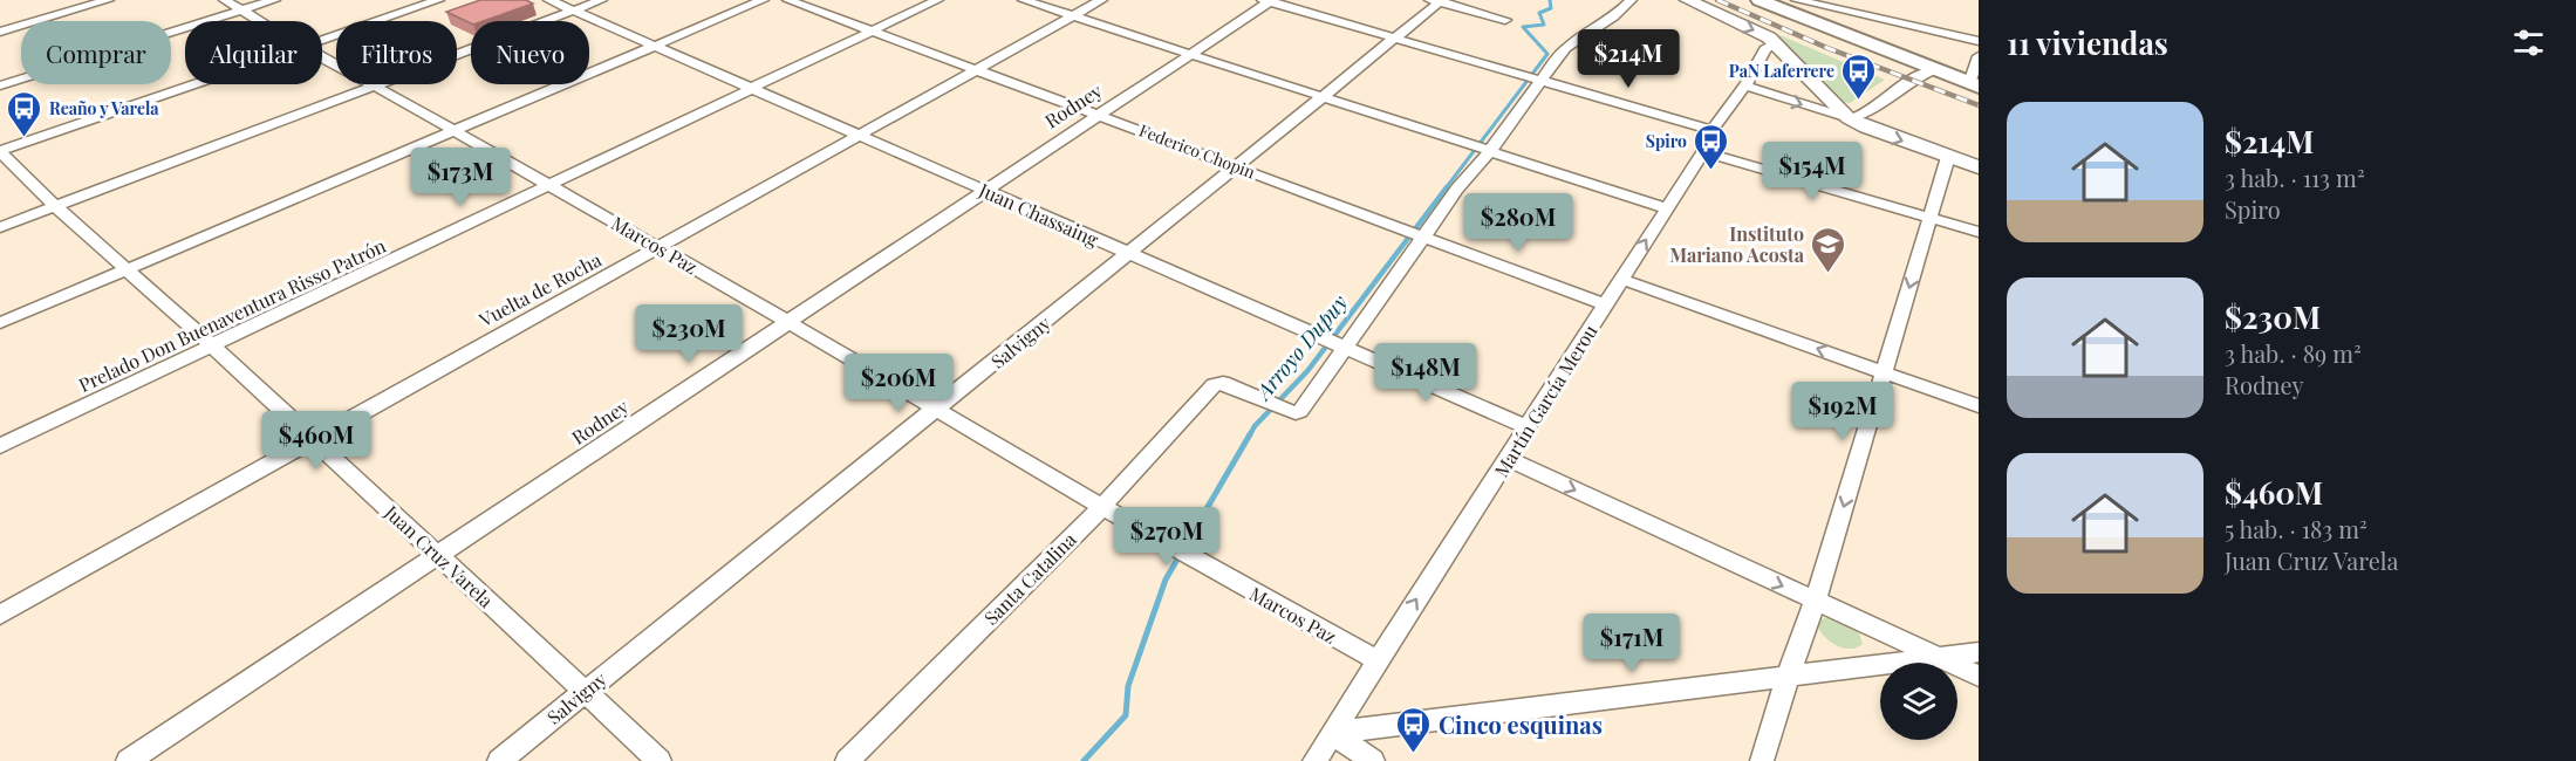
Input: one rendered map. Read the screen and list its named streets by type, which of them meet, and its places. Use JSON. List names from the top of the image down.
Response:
{
  "streets": {
    "street": [
      "Rodney",
      "Federico Chopin",
      "Juan Chassaing",
      "Marcos Paz",
      "Vuelta de Rocha",
      "Prelado Don Buenaventura Risso Patrón",
      "Salvigny",
      "Martín García Merou",
      "Juan Cruz Varela",
      "Santa Catalina"
    ]
  },
  "crossings": [
    ["Rodney", "Federico Chopin"],
    ["Rodney", "Juan Chassaing"],
    ["Rodney", "Marcos Paz"],
    ["Rodney", "Juan Cruz Varela"],
    ["Federico Chopin", "Vuelta de Rocha"],
    ["Federico Chopin", "Prelado Don Buenaventura Risso Patrón"],
    ["Federico Chopin", "Salvigny"],
    ["Federico Chopin", "Martín García Merou"],
    ["Federico Chopin", "Santa Catalina"],
    ["Juan Chassaing", "Vuelta de Rocha"],
    ["Juan Chassaing", "Prelado Don Buenaventura Risso Patrón"],
    ["Juan Chassaing", "Salvigny"],
    ["Juan Chassaing", "Martín García Merou"],
    ["Juan Chassaing", "Santa Catalina"],
    ["Marcos Paz", "Vuelta de Rocha"],
    ["Marcos Paz", "Prelado Don Buenaventura Risso Patrón"],
    ["Marcos Paz", "Salvigny"],
    ["Marcos Paz", "Martín García Merou"],
    ["Marcos Paz", "Santa Catalina"],
    ["Vuelta de Rocha", "Juan Cruz Varela"],
    ["Prelado Don Buenaventura Risso Patrón", "Juan Cruz Varela"],
    ["Salvigny", "Juan Cruz Varela"]
  ],
  "one_way": ["Martín García Merou"],
  "water": ["Arroyo Dupuy"],
  "places": {
    "bus stop": [
      "PaN Laferrere",
      "Reaño y Varela",
      "Spiro",
      "Cinco esquinas"
    ],
    "school or university": ["Instituto Mariano Acosta"]
  },
  "page": {
    "heading": "11 viviendas",
    "chip": [
      "Comprar",
      "Alquilar",
      "Filtros",
      "Nuevo"
    ],
    "price": [
      "$214M",
      "$154M",
      "$173M",
      "$280M",
      "$230M",
      "$148M",
      "$206M",
      "$192M",
      "$460M",
      "$270M",
      "$171M"
    ],
    "list": [
      {
        "name": "$214M",
        "note": "3 hab. · 113 m² · Spiro"
      },
      {
        "name": "$230M",
        "note": "3 hab. · 89 m² · Rodney"
      },
      {
        "name": "$460M",
        "note": "5 hab. · 183 m² · Juan Cruz Varela"
      }
    ]
  }
}
